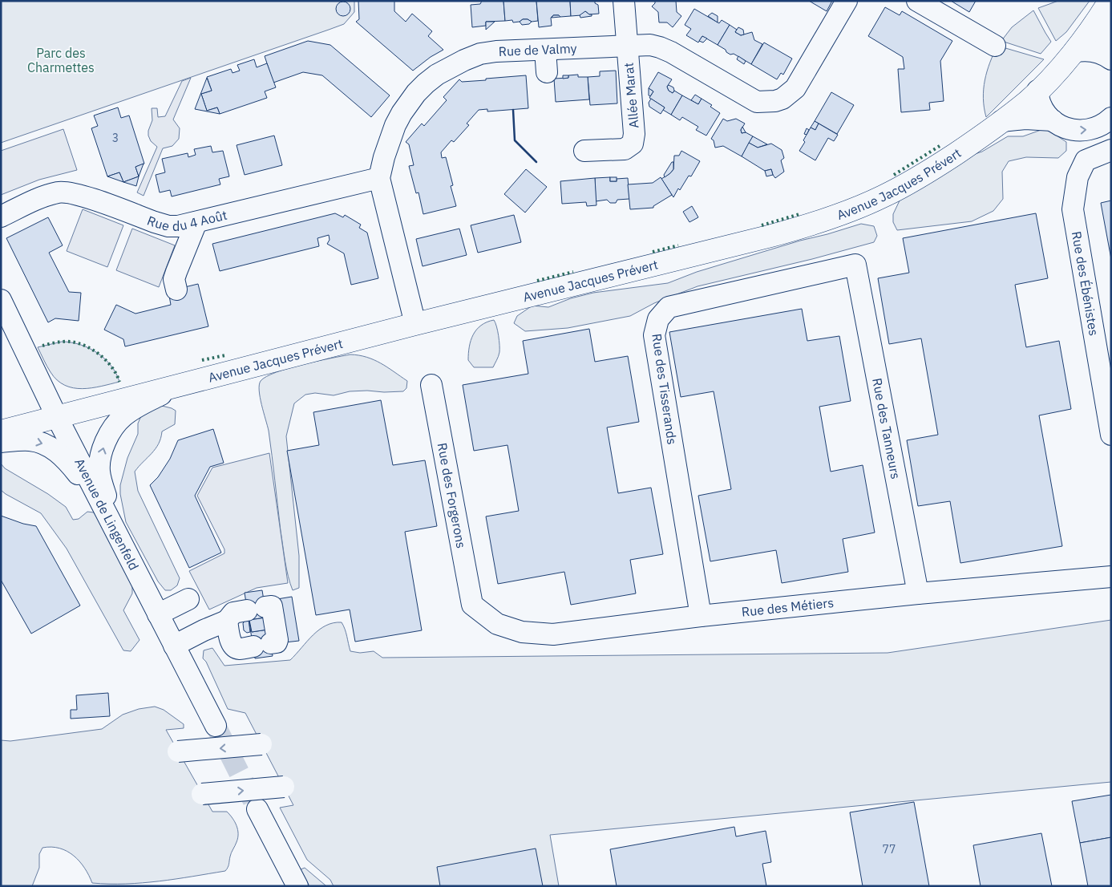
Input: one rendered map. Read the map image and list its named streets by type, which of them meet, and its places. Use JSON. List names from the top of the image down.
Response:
{
  "streets": {
    "main road": ["Avenue Jacques Prévert"],
    "street": [
      "Rue de Valmy",
      "Allée Marat",
      "Rue du 4 Août",
      "Rue des Ébénistes",
      "Rue des Tisserands",
      "Rue des Tanneurs",
      "Rue des Forgerons",
      "Avenue de Lingenfeld",
      "Rue des Métiers"
    ]
  },
  "crossings": [
    ["Rue de Valmy", "Allée Marat"],
    ["Rue de Valmy", "Avenue Jacques Prévert"],
    ["Rue de Valmy", "Rue du 4 Août"],
    ["Avenue Jacques Prévert", "Avenue de Lingenfeld"],
    ["Rue des Tisserands", "Rue des Tanneurs"],
    ["Rue des Tisserands", "Rue des Métiers"],
    ["Rue des Tanneurs", "Rue des Métiers"],
    ["Rue des Forgerons", "Rue des Métiers"]
  ],
  "parks": ["Parc des Charmettes"],
  "house_numbers": ["3", "77"]
}
